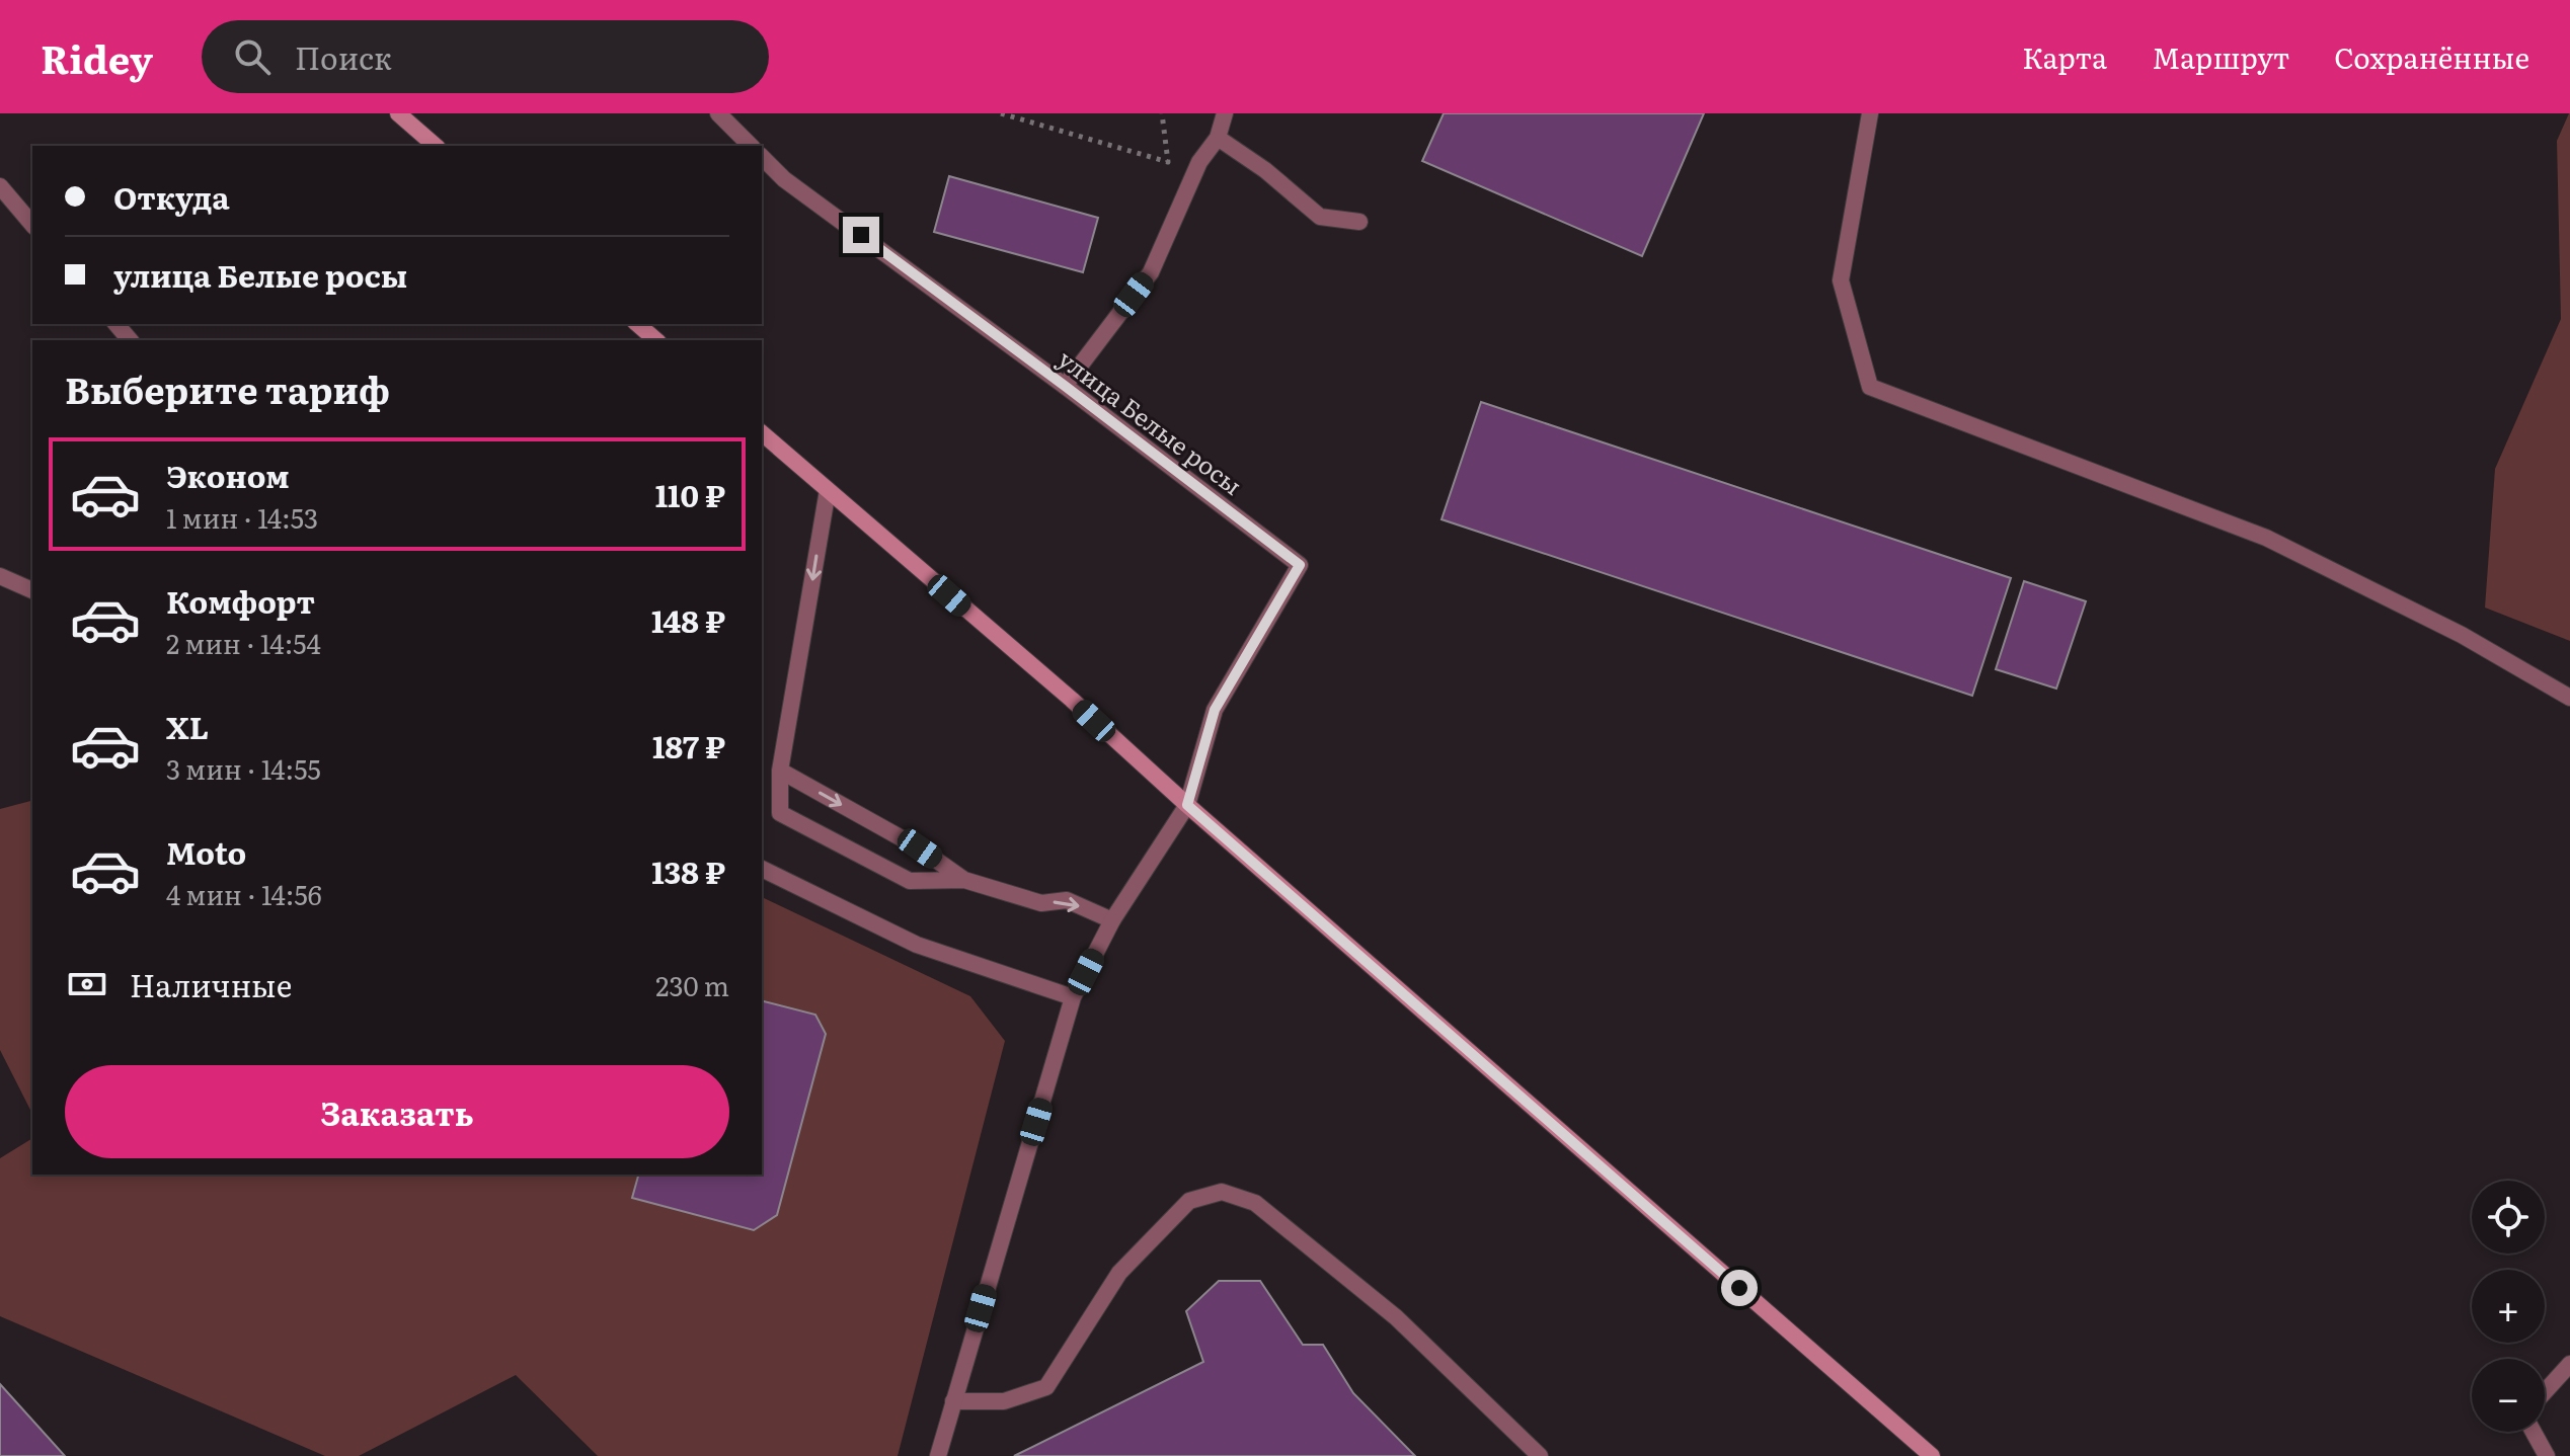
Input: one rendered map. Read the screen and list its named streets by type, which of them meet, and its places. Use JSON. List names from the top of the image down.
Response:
{
  "streets": {
    "street": ["улица Белые росы"]
  },
  "page": {
    "header": "Ridey",
    "search": "Поиск",
    "nav": ["Карта", "Маршрут", "Сохранённые"],
    "banner": ["Откуда", "улица Белые росы"],
    "heading": "Выберите тариф",
    "list": [
      {
        "name": "Эконом",
        "note": "1 мин · 14:53",
        "value": "110 ₽"
      },
      {
        "name": "Комфорт",
        "note": "2 мин · 14:54",
        "value": "148 ₽"
      },
      {
        "name": "XL",
        "note": "3 мин · 14:55",
        "value": "187 ₽"
      },
      {
        "name": "Moto",
        "note": "4 мин · 14:56",
        "value": "138 ₽"
      }
    ],
    "pay": ["Наличные", "230 m"],
    "buttons": "Заказать",
    "map_buttons": ["+", "−"]
  }
}
